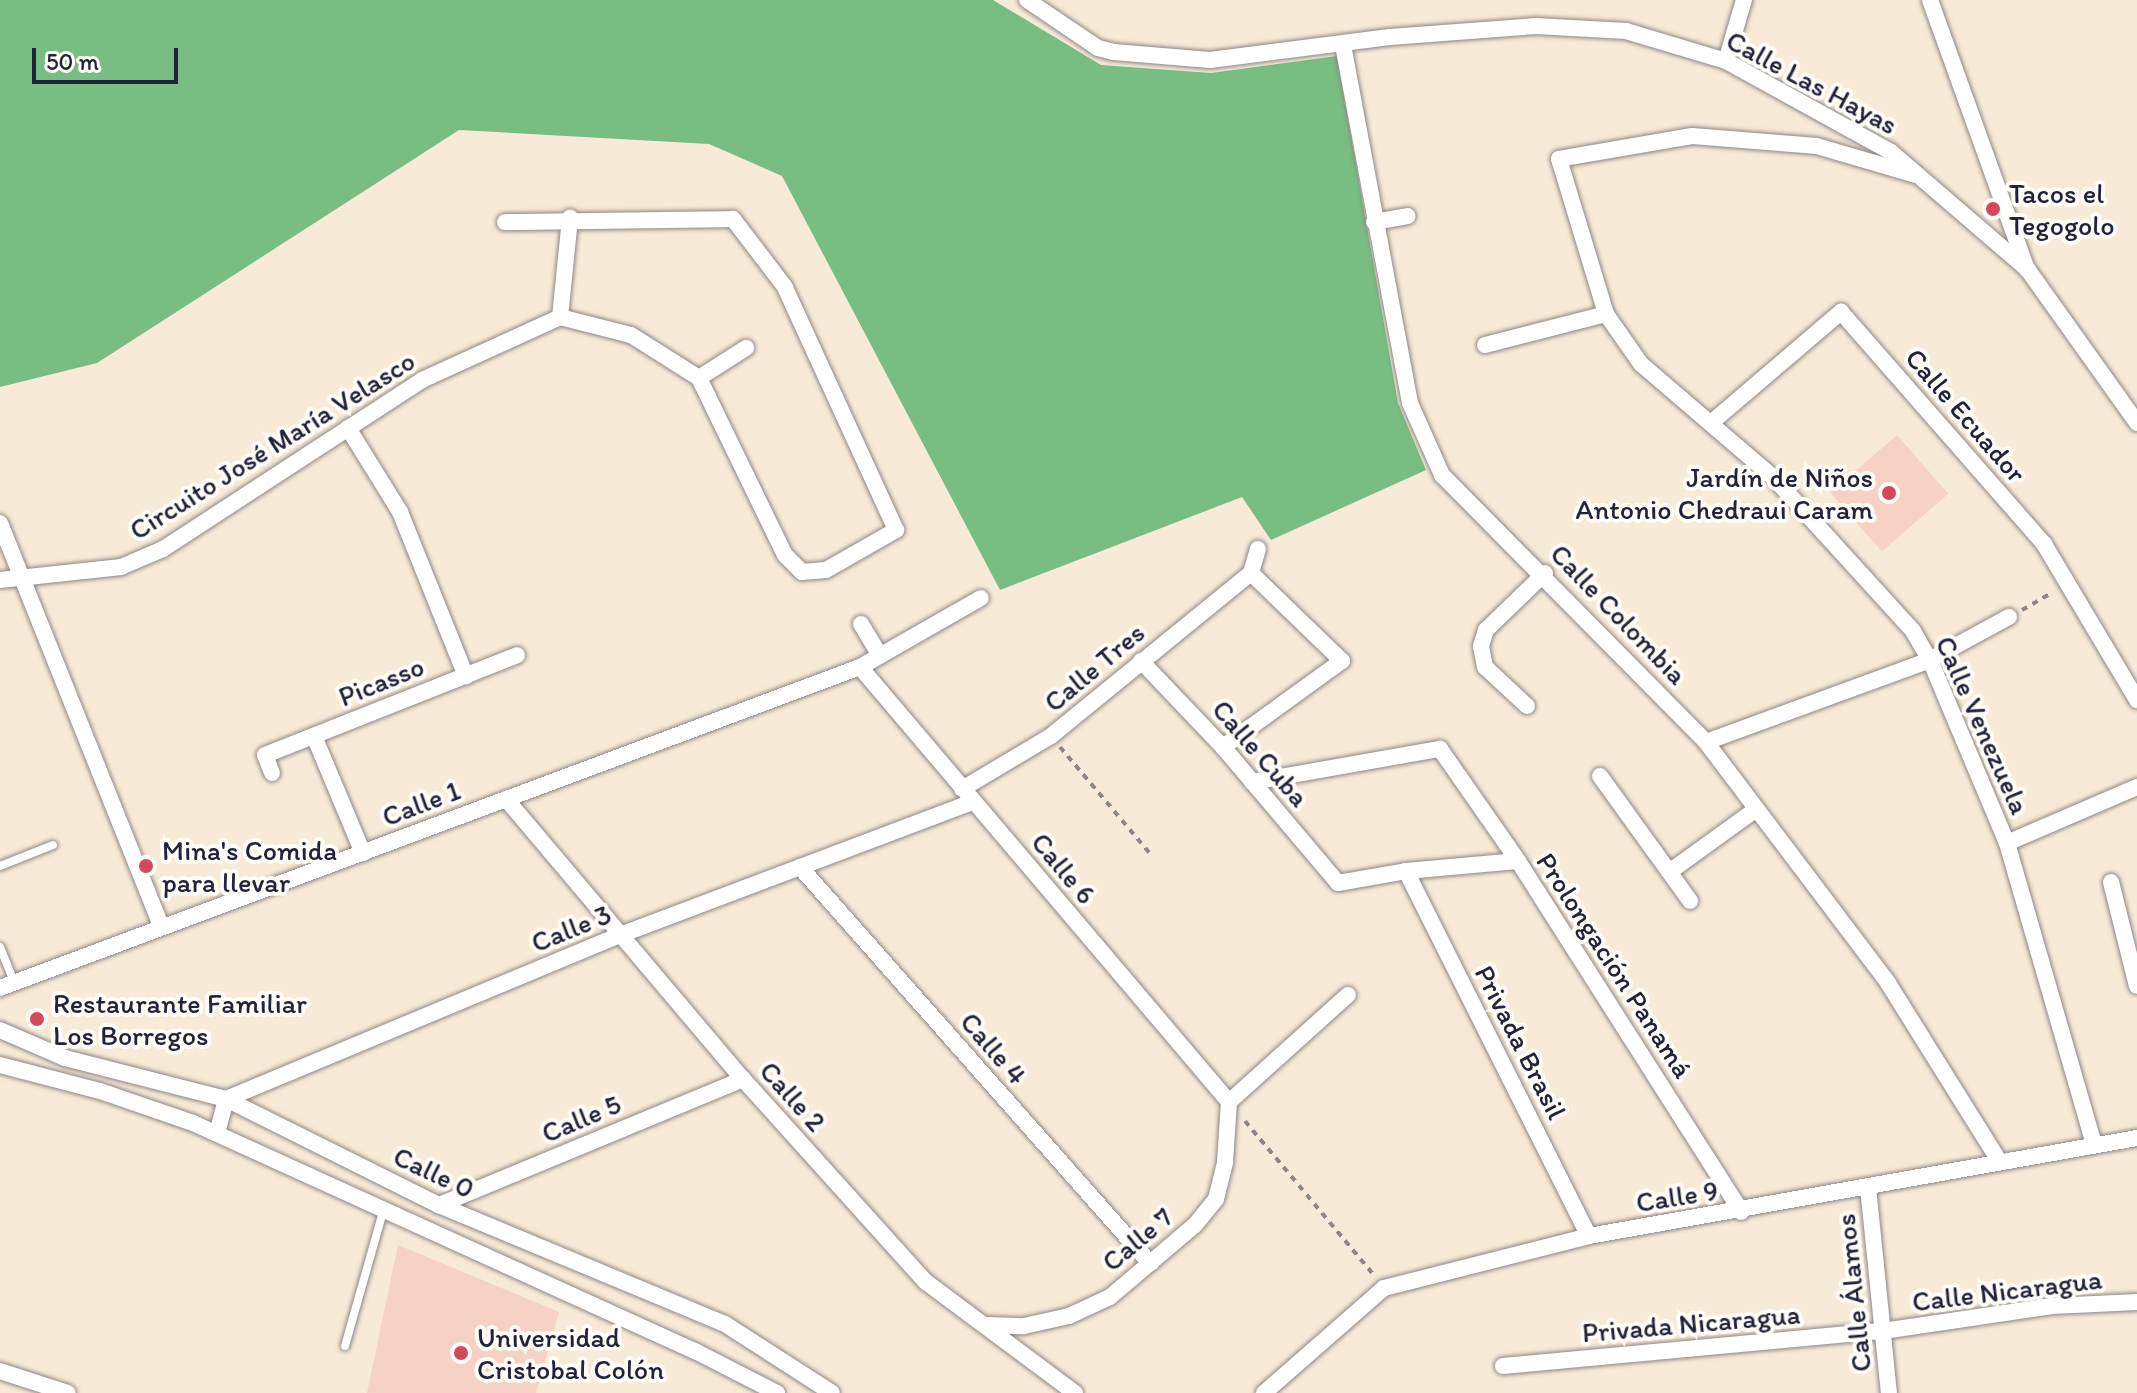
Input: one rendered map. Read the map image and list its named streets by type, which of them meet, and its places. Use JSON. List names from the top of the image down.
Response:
{
  "streets": {
    "street": [
      "Calle Las Hayas",
      "Calle Ecuador",
      "Circuito José María Velasco",
      "Calle Colombia",
      "Calle Tres",
      "Picasso",
      "Calle Venezuela",
      "Calle Cuba",
      "Calle 1",
      "Calle 6",
      "Calle 3",
      "Prolongación Panamá",
      "Privada Brasil",
      "Calle 4",
      "Calle 2",
      "Calle 5",
      "Calle 0",
      "Calle 9",
      "Calle 7",
      "Calle Nicaragua",
      "Calle Álamos",
      "Privada Nicaragua"
    ]
  },
  "crossings": [
    ["Calle Las Hayas", "Calle Colombia"],
    ["Calle Las Hayas", "Calle Venezuela"],
    ["Calle Ecuador", "Calle Venezuela"],
    ["Calle Colombia", "Calle 9"],
    ["Calle Tres", "Calle Cuba"],
    ["Calle Tres", "Calle 6"],
    ["Calle Tres", "Calle 3"],
    ["Calle Venezuela", "Calle 9"],
    ["Calle Cuba", "Prolongación Panamá"],
    ["Calle Cuba", "Privada Brasil"],
    ["Calle 1", "Calle 6"],
    ["Calle 1", "Calle 2"],
    ["Calle 6", "Calle 3"],
    ["Calle 6", "Calle 7"],
    ["Calle 3", "Calle 4"],
    ["Calle 3", "Calle 2"],
    ["Calle 3", "Calle 0"],
    ["Prolongación Panamá", "Calle 9"],
    ["Privada Brasil", "Calle 9"],
    ["Calle 4", "Calle 7"],
    ["Calle 2", "Calle 5"],
    ["Calle 2", "Calle 7"],
    ["Calle 5", "Calle 0"],
    ["Calle 9", "Calle Álamos"],
    ["Calle Nicaragua", "Calle Álamos"],
    ["Calle Nicaragua", "Privada Nicaragua"],
    ["Calle Álamos", "Privada Nicaragua"]
  ],
  "places": [
    "Tacos el Tegogolo",
    "Jardín de Niños Antonio Chedraui Caram",
    "Mina's Comida para llevar",
    "Restaurante Familiar Los Borregos",
    "Universidad Cristobal Colón"
  ],
  "scale_bar": "50 m"
}
